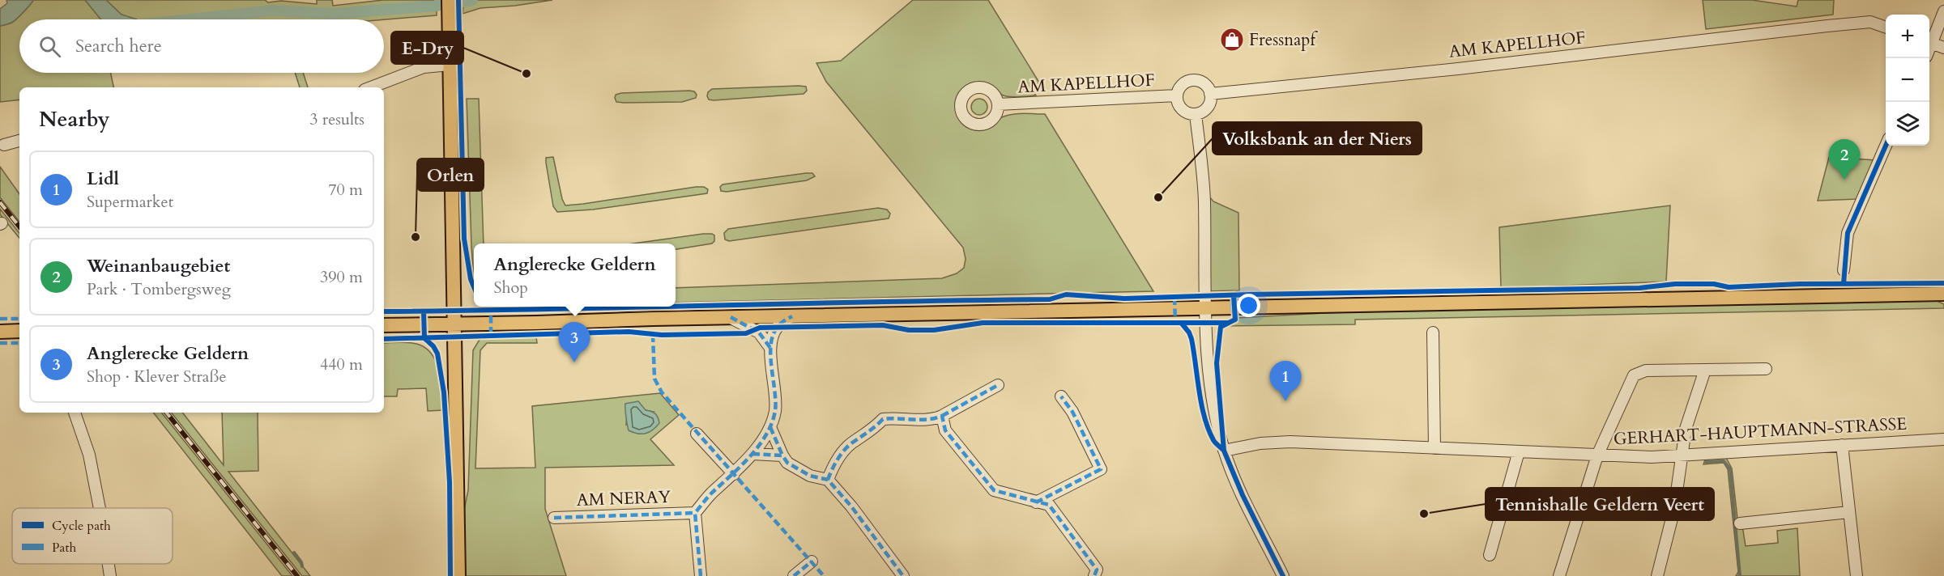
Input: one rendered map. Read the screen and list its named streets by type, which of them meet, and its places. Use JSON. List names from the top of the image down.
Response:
{
  "streets": {
    "street": ["AM KAPELLHOF", "GERHART-HAUPTMANN-STRASSE", "AM NERAY"]
  },
  "places": {
    "shop": ["Fressnapf"],
    "other": [
      "E-Dry",
      "Volksbank an der Niers",
      "Orlen",
      "Tennishalle Geldern Veert"
    ]
  },
  "legend": ["Cycle path", "Path"],
  "page": {
    "map_buttons": ["+", "−"],
    "search": "Search here",
    "heading": ["Nearby", "3 results"],
    "pins": ["2", "3", "1"],
    "list": [
      {
        "mark": "1",
        "name": "Lidl",
        "note": "Supermarket",
        "value": "70 m"
      },
      {
        "mark": "2",
        "name": "Weinanbaugebiet",
        "note": "Park · Tombergsweg",
        "value": "390 m"
      },
      {
        "mark": "3",
        "name": "Anglerecke Geldern",
        "note": "Shop · Klever Straße",
        "value": "440 m"
      }
    ],
    "popup": ["Anglerecke Geldern", "Shop"]
  }
}
